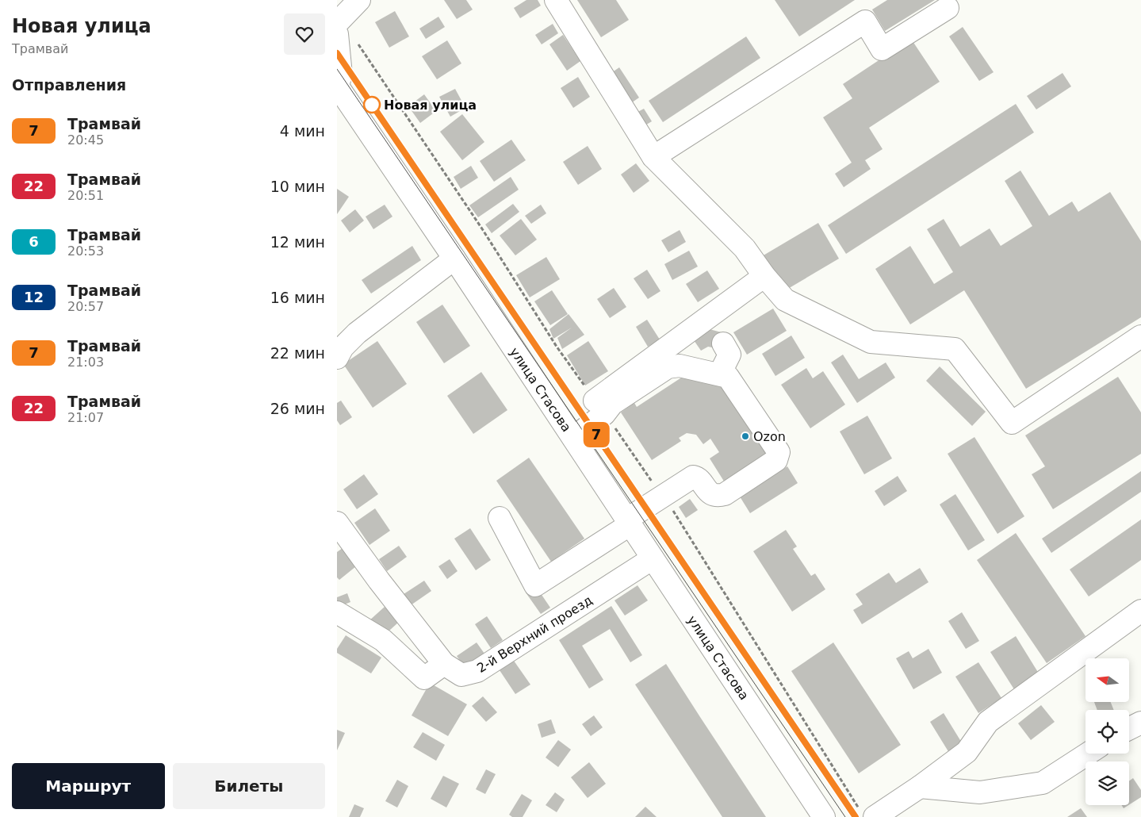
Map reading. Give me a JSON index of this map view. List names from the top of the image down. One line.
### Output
{"streets":{"street":["улица Стасова","2-й Верхний проезд"]},"crossings":[["улица Стасова","2-й Верхний проезд"]],"places":["Новая улица","Ozon"],"lines":["tram line 7"],"north":"left","page":{"heading":[["Новая улица","Трамвай"],"Отправления"],"on_map":"7","list":[{"mark":"7","name":"Трамвай","note":"20:45","value":"4 мин"},{"mark":"22","name":"Трамвай","note":"20:51","value":"10 мин"},{"mark":"6","name":"Трамвай","note":"20:53","value":"12 мин"},{"mark":"12","name":"Трамвай","note":"20:57","value":"16 мин"},{"mark":"7","name":"Трамвай","note":"21:03","value":"22 мин"},{"mark":"22","name":"Трамвай","note":"21:07","value":"26 мин"}],"buttons":["Маршрут","Билеты"]}}
